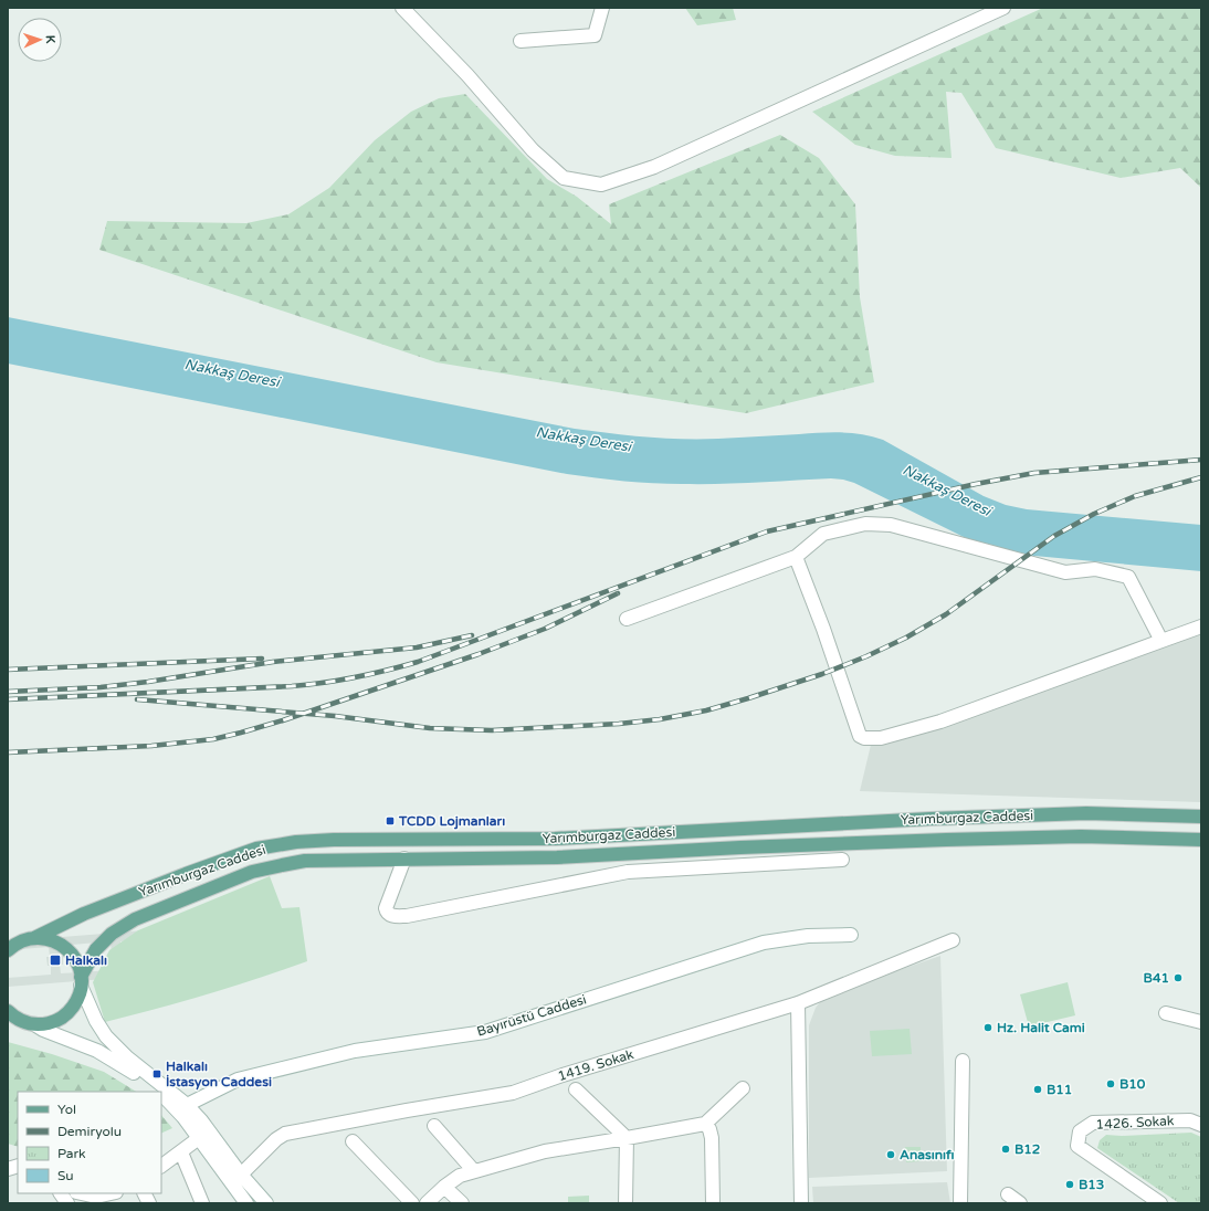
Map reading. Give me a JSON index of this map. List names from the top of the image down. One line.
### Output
{"streets":{"main road":["Yarımburgaz Caddesi"],"street":["Bayırüstü Caddesi","1419. Sokak","1426. Sokak"]},"water":["Nakkaş Deresi"],"places":{"transit":["TCDD Lojmanları","Halkalı","Halkalı İstasyon Caddesi"],"other":["B41","Hz. Halit Cami","B10","B11","B12","Anasınıfı","B13"]},"legend":["Yol","Demiryolu","Park","Su"],"north":"right"}
